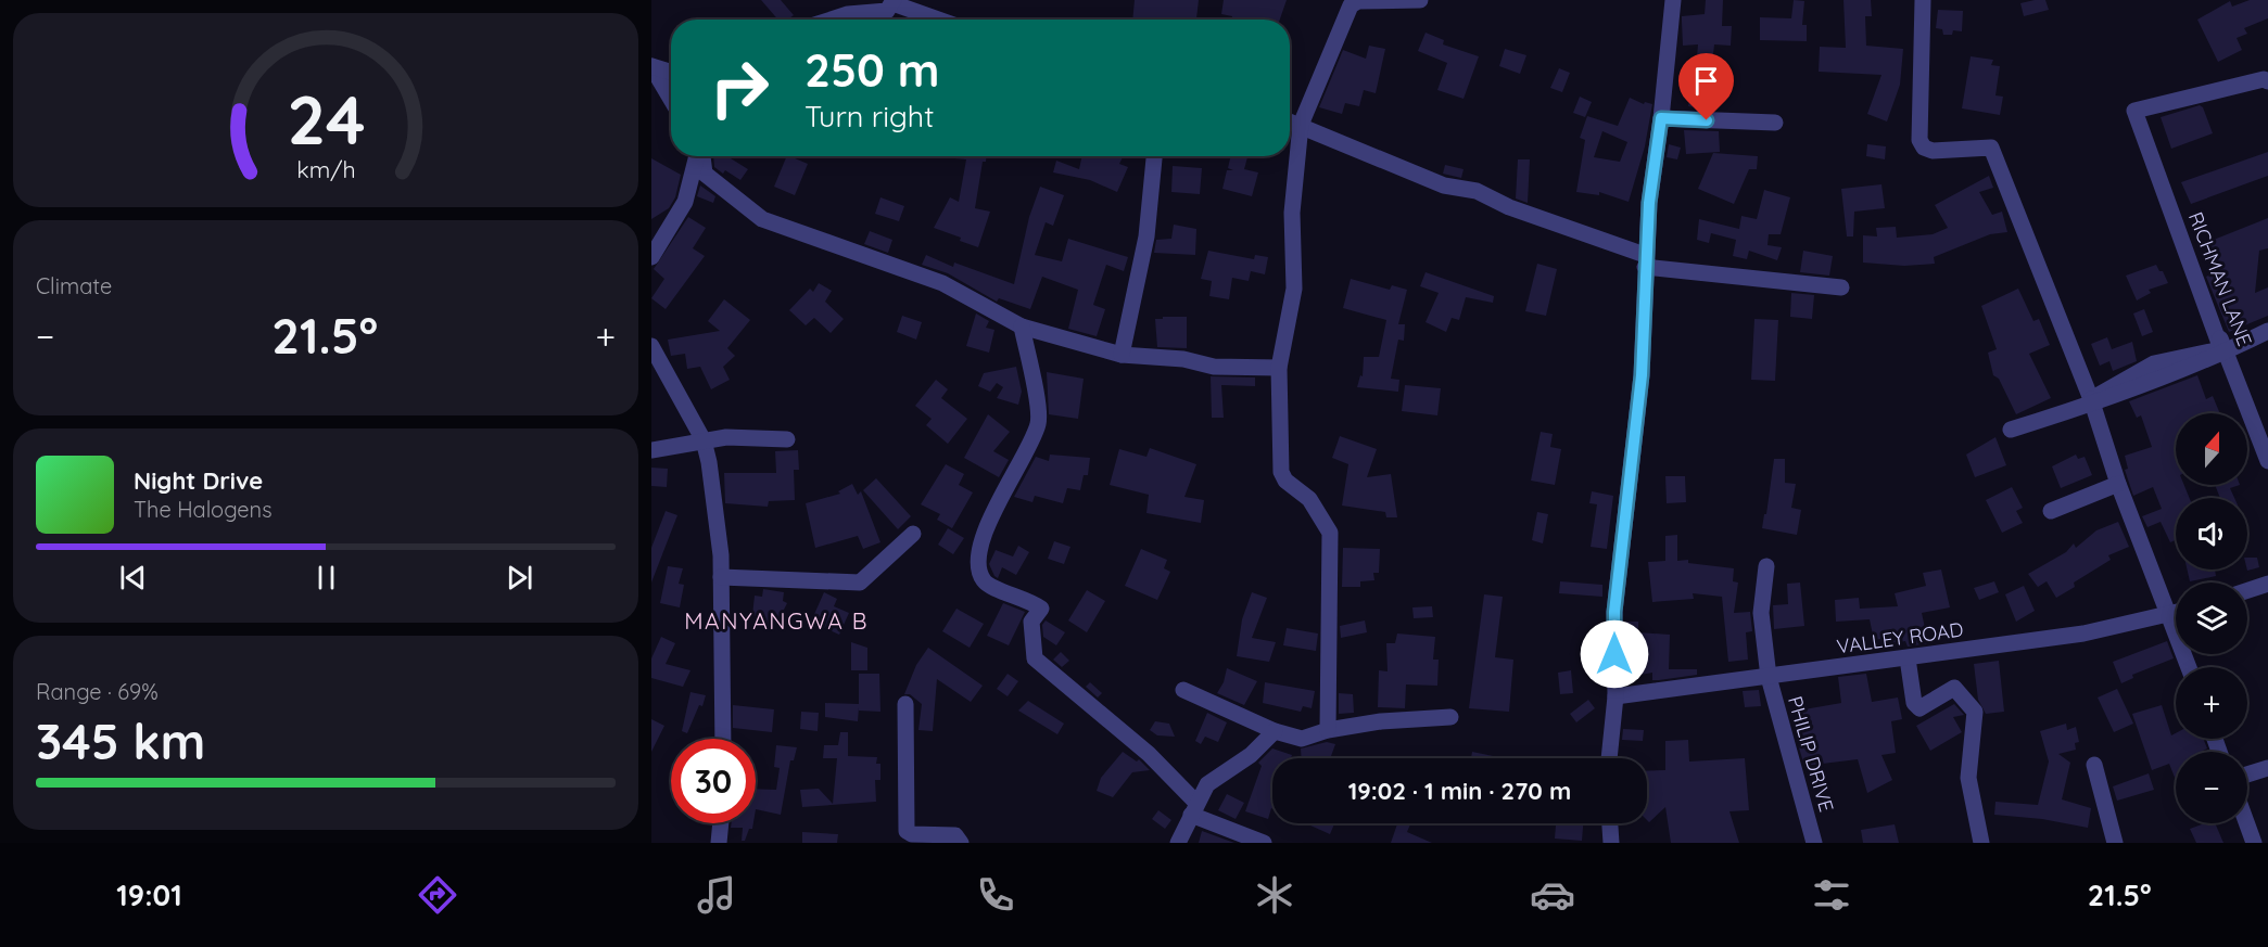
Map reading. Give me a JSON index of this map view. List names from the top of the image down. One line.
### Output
{"streets":{"street":["RICHMAN LANE","VALLEY ROAD","PHILIP DRIVE"]},"crossings":[["VALLEY ROAD","PHILIP DRIVE"]],"districts":["MANYANGWA B"],"north":"top","page":{"turn":["250 m","Turn right"],"tile":["Climate",["Range · 69%","345 km"]],"heat":["−","21.5°","+"],"map_buttons":["+","−"],"song":["Night Drive","The Halogens"],"limit":"30","trip":"19:02 · 1 min · 270 m","tabs":["19:01","21.5°"],"gauge":["24","km/h"]}}
